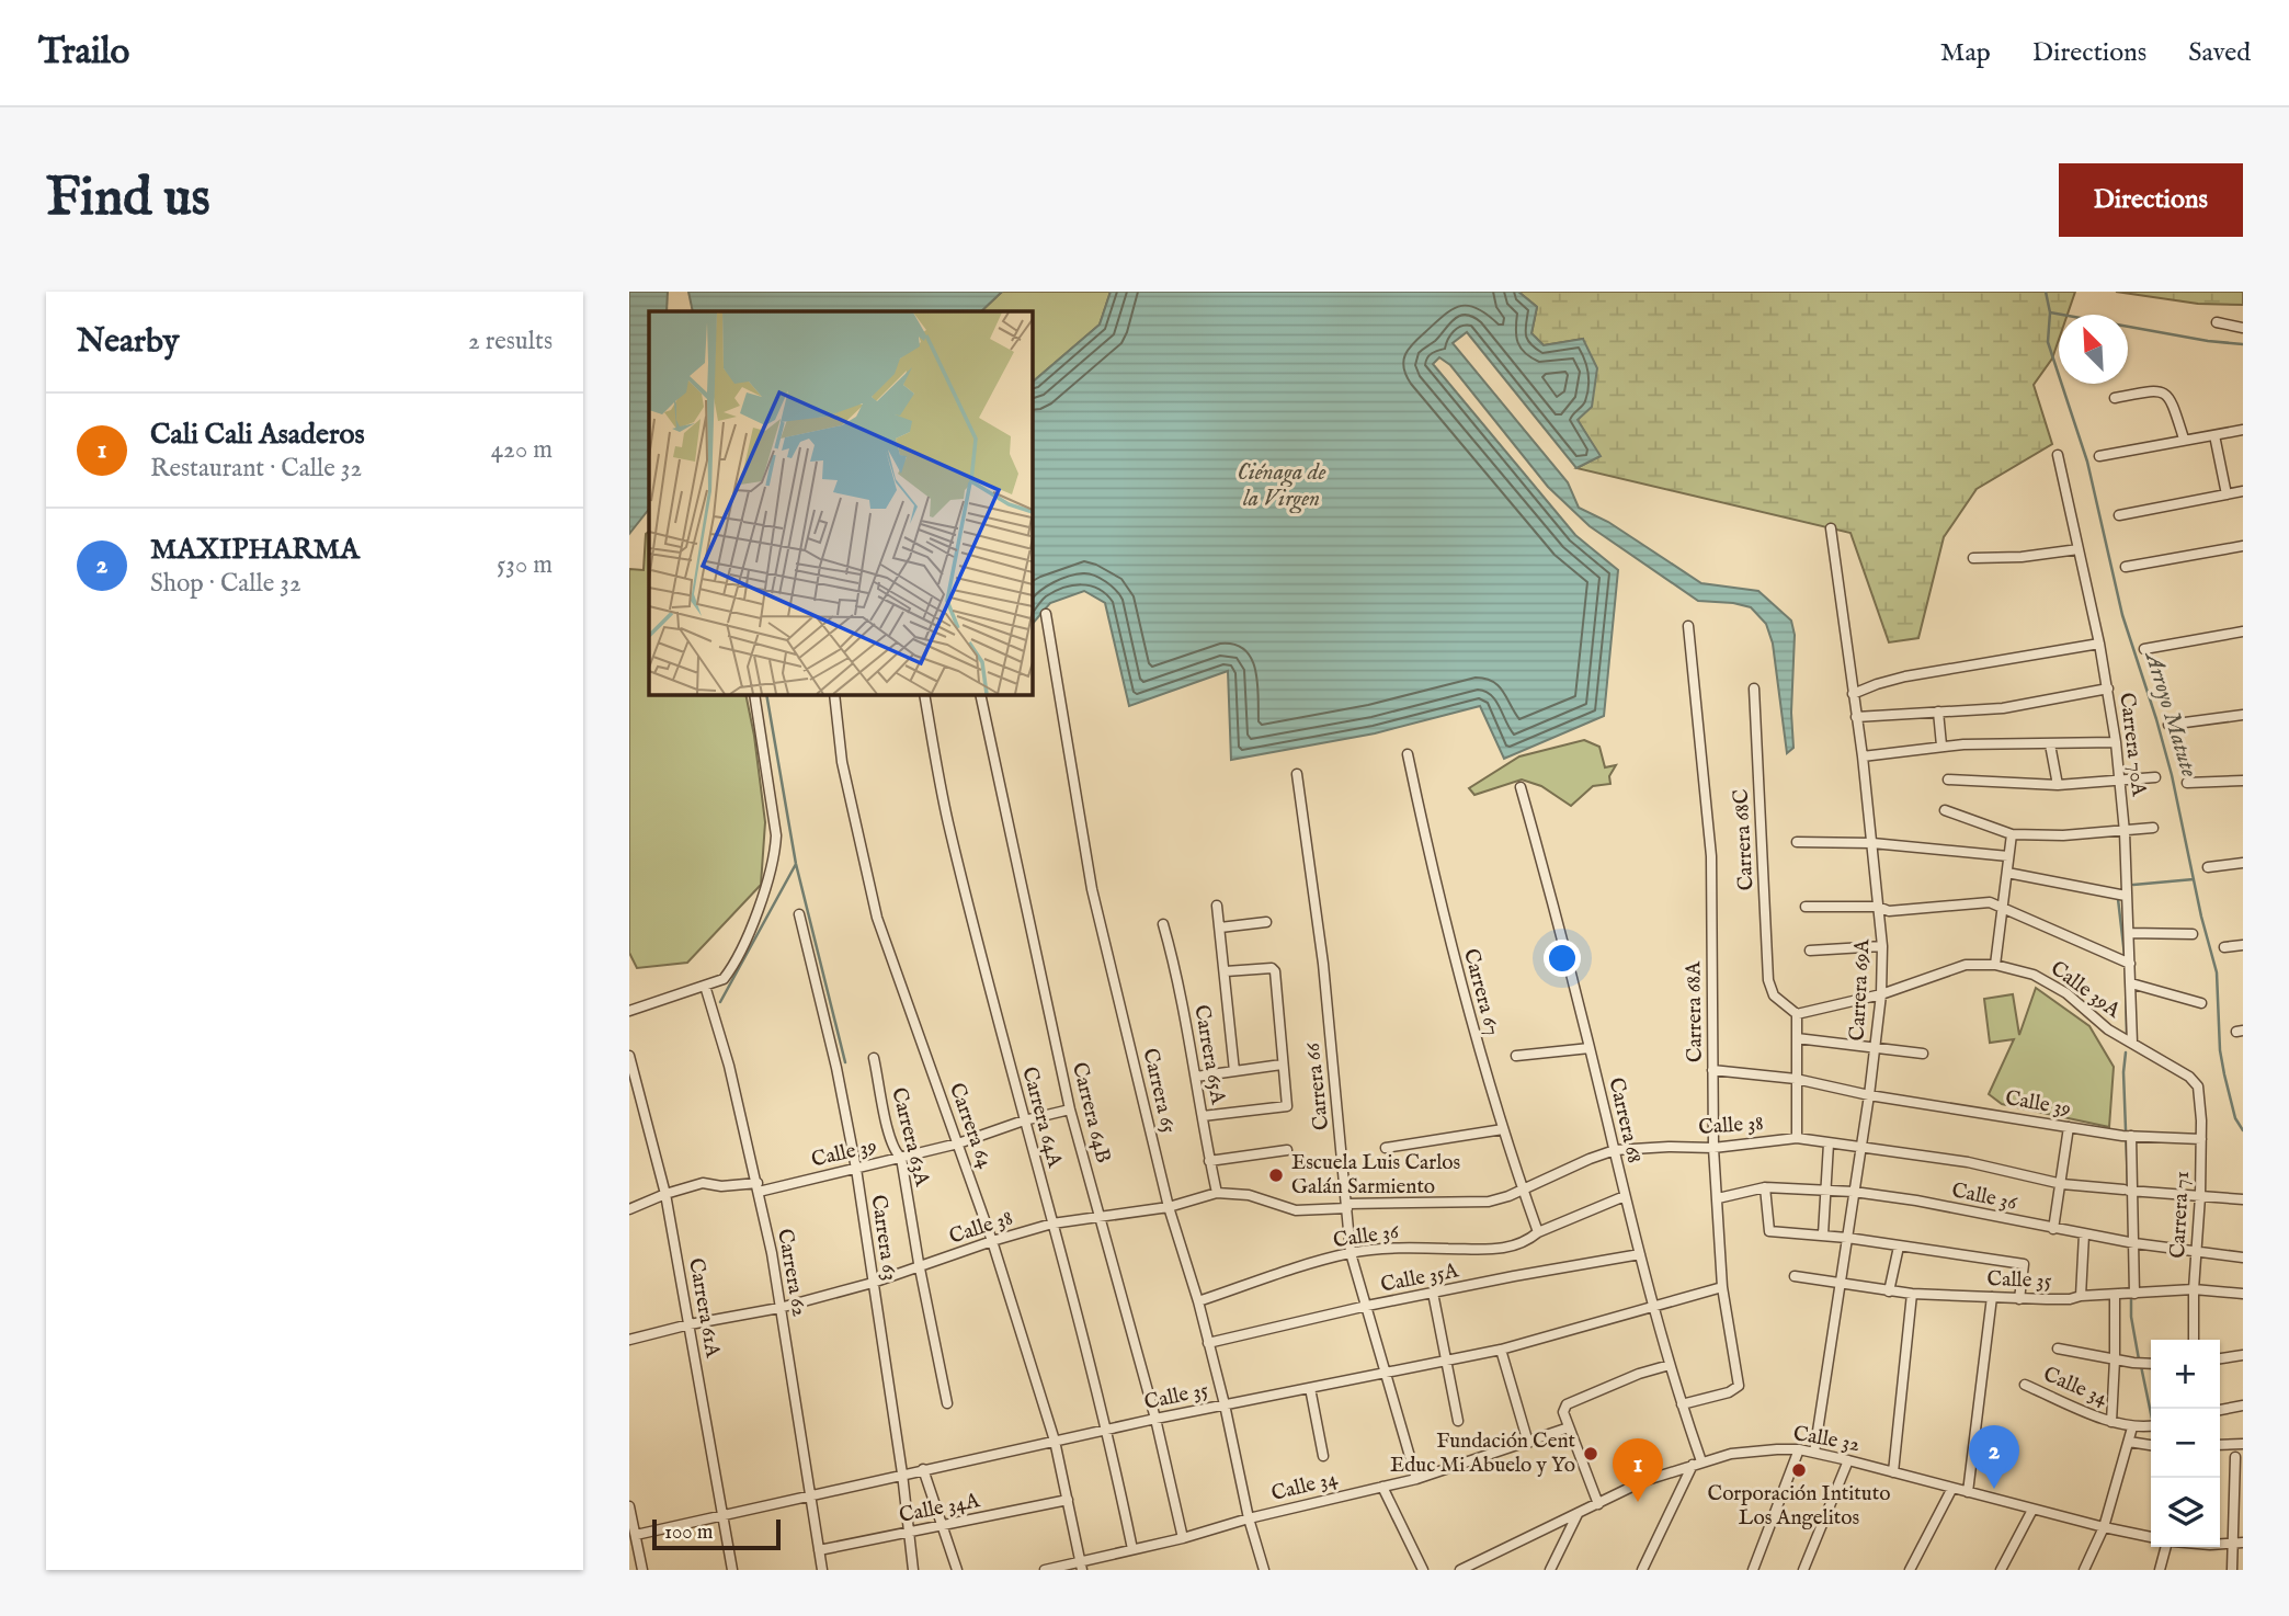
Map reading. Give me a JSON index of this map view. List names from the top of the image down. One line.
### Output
{"streets":{"street":["Carrera 70A","Carrera 68C","Carrera 69A","Calle 39A","Carrera 67","Carrera 68A","Carrera 65A","Carrera 66","Carrera 65","Calle 39","Carrera 64B","Carrera 64A","Carrera 68","Carrera 64","Calle 38","Carrera 63A","Calle 36","Carrera 71","Carrera 63","Carrera 62","Calle 35A","Calle 35","Carrera 61A","Calle 34","Calle 32","Calle 34A"]},"crossings":[["Carrera 70A","Calle 39A"],["Carrera 68C","Calle 39A"],["Carrera 69A","Calle 39A"],["Carrera 69A","Calle 39"],["Carrera 69A","Calle 38"],["Carrera 69A","Calle 36"],["Carrera 69A","Calle 35"],["Carrera 69A","Calle 32"],["Calle 39A","Carrera 71"],["Carrera 67","Calle 38"],["Carrera 67","Calle 36"],["Carrera 68A","Calle 39"],["Carrera 68A","Carrera 68"],["Carrera 68A","Calle 38"],["Carrera 68A","Calle 36"],["Carrera 68A","Calle 35"],["Carrera 65A","Calle 38"],["Carrera 66","Calle 38"],["Carrera 66","Calle 36"],["Carrera 66","Calle 35A"],["Carrera 66","Calle 35"],["Carrera 66","Calle 34"],["Carrera 65","Calle 38"],["Carrera 65","Calle 36"],["Carrera 65","Calle 35A"],["Carrera 65","Calle 35"],["Carrera 65","Calle 34"],["Calle 39","Carrera 64B"],["Calle 39","Carrera 64A"],["Calle 39","Carrera 64"],["Calle 39","Carrera 63A"],["Calle 39","Carrera 71"],["Calle 39","Carrera 63"],["Calle 39","Carrera 62"],["Calle 39","Carrera 61A"],["Carrera 64B","Calle 38"],["Carrera 64B","Calle 35"],["Carrera 64B","Calle 34"],["Carrera 64A","Calle 38"],["Carrera 64A","Calle 35"],["Carrera 64A","Calle 34"],["Carrera 68","Calle 38"],["Carrera 68","Calle 36"],["Carrera 68","Calle 35A"],["Carrera 68","Calle 35"],["Carrera 68","Calle 32"],["Carrera 64","Calle 38"],["Carrera 64","Calle 35"],["Carrera 64","Calle 34"],["Carrera 64","Calle 34A"],["Calle 38","Carrera 63A"],["Calle 38","Carrera 71"],["Calle 38","Carrera 63"],["Calle 38","Carrera 62"],["Calle 38","Carrera 61A"],["Calle 36","Carrera 71"],["Carrera 71","Calle 35"],["Carrera 63","Calle 35"],["Carrera 63","Calle 34A"],["Carrera 62","Calle 35"],["Carrera 62","Calle 34A"],["Calle 35","Carrera 61A"]],"water":["Ciénaga de la Virgen","Arroyo Matute"],"places":["Escuela Luis Carlos Galán Sarmiento","Fundación Cent Educ Mi Abuelo y Yo","Corporación Intituto Los Angelitos"],"scale_bar":"100 m","north":"top left","page":{"header":"Trailo","nav":["Map","Directions","Saved"],"buttons":"Directions","title":"Find us","heading":["Nearby","2 results"],"list":[{"mark":"1","name":"Cali Cali Asaderos","note":"Restaurant · Calle 32","value":"420 m"},{"mark":"2","name":"MAXIPHARMA","note":"Shop · Calle 32","value":"530 m"}],"map_buttons":["+","−"],"pins":["2","1"],"scale":"100 m"}}
